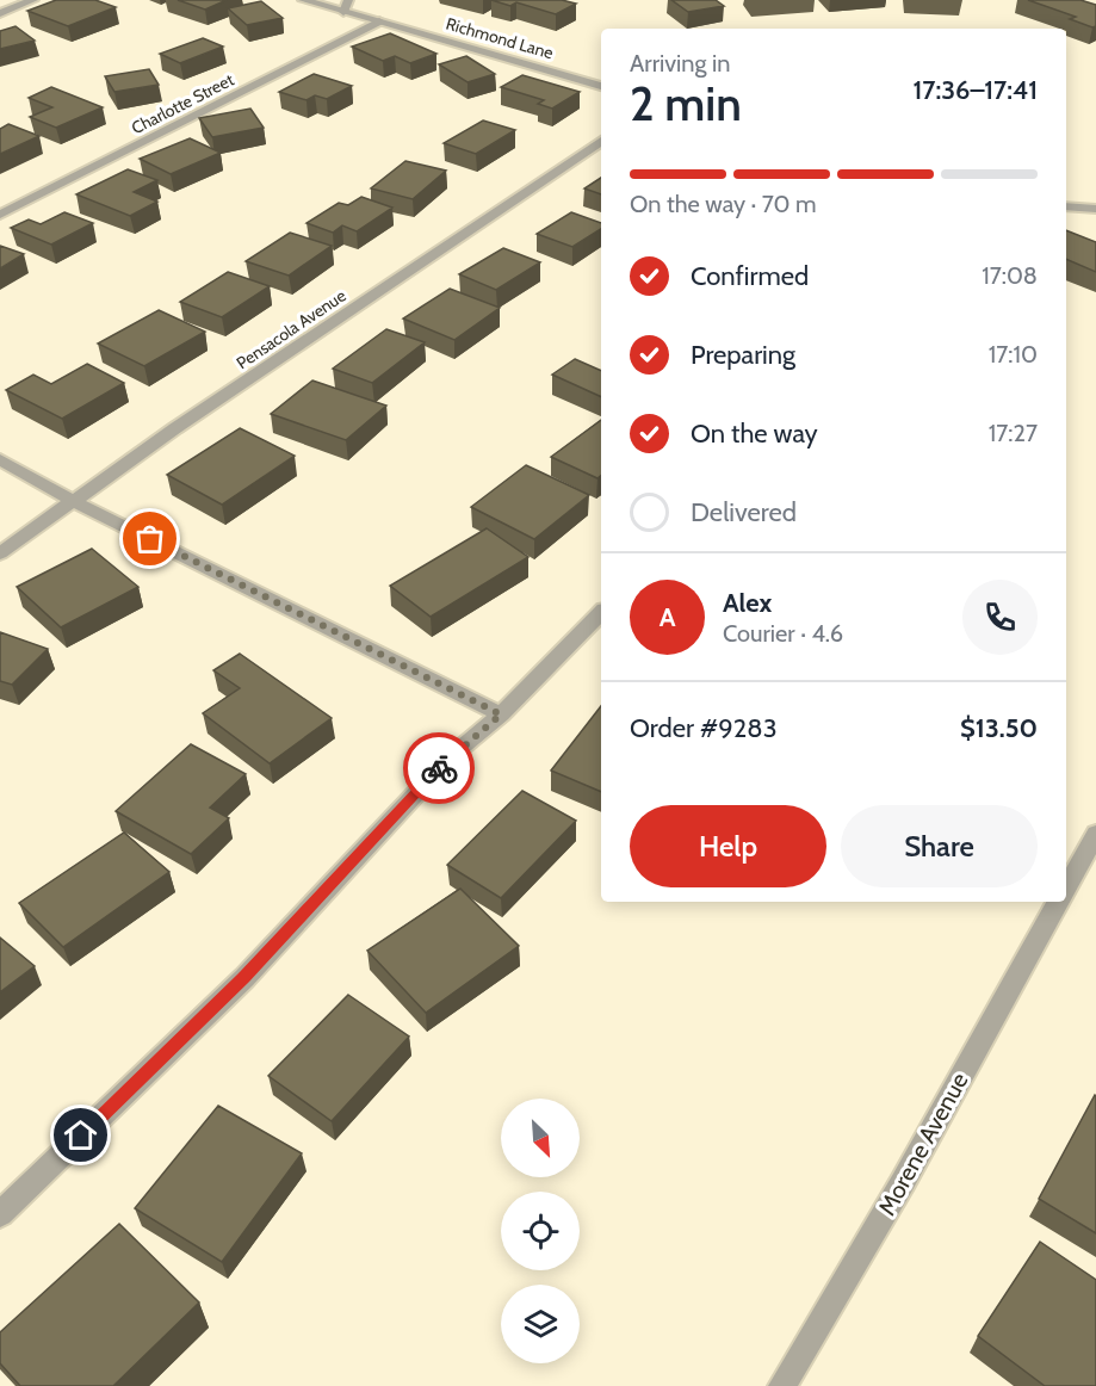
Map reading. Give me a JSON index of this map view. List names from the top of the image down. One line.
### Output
{"streets":{"street":["Richmond Lane","Charlotte Street","Pensacola Avenue","Morene Avenue"]},"crossings":[["Richmond Lane","Charlotte Street"]],"north":"bottom right","page":{"heading":["2 min","Arriving in","17:36–17:41"],"panel":["Alex","Courier · 4.6","Order #9283","$13.50"],"bar":"On the way · 70 m","list":[["Confirmed","17:08"],["Preparing","17:10"],["On the way","17:27"],"Delivered"],"round":"A","buttons":["Help","Share"]}}
